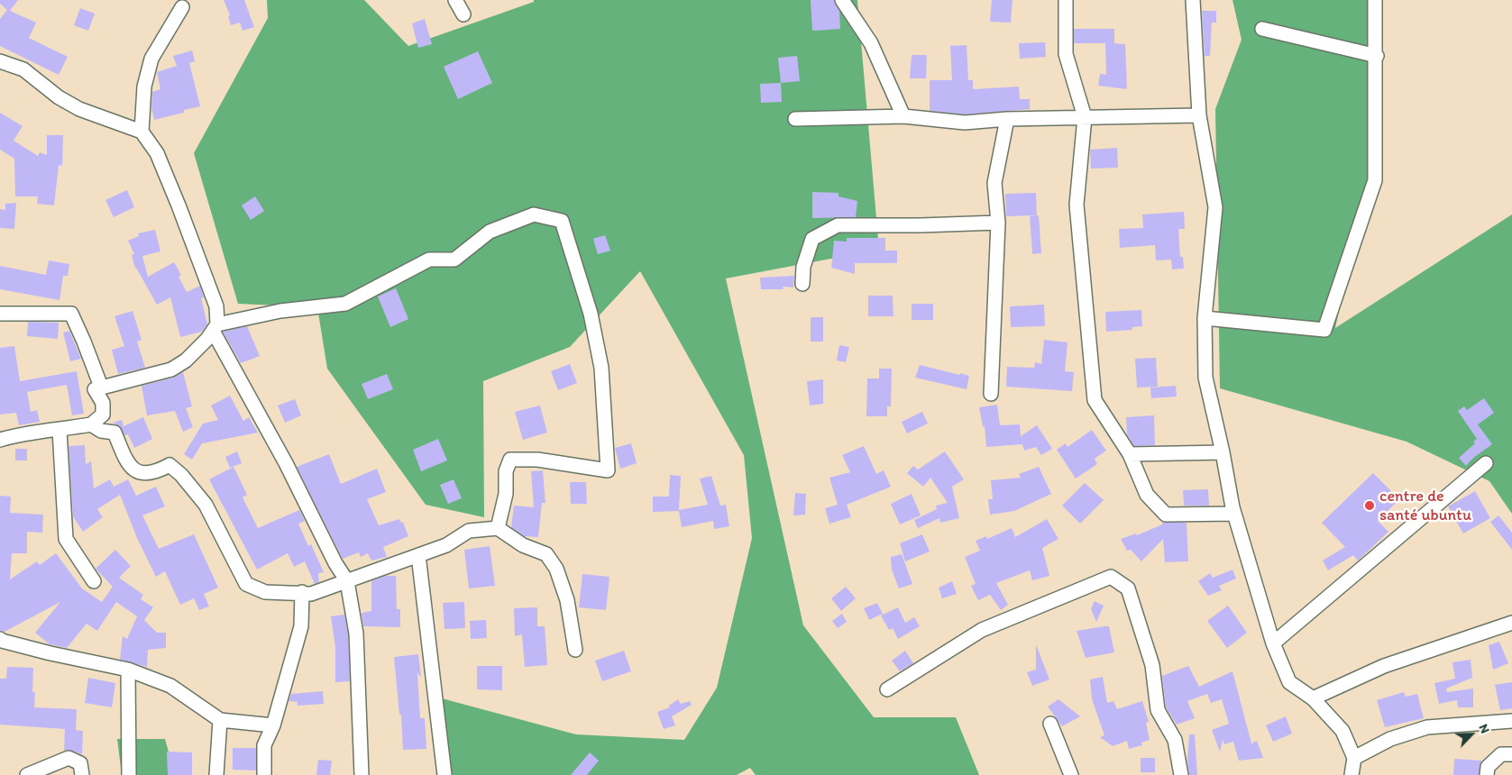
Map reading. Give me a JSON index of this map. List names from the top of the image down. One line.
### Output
{"places":["centre de santé ubuntu"],"north":"top right"}
